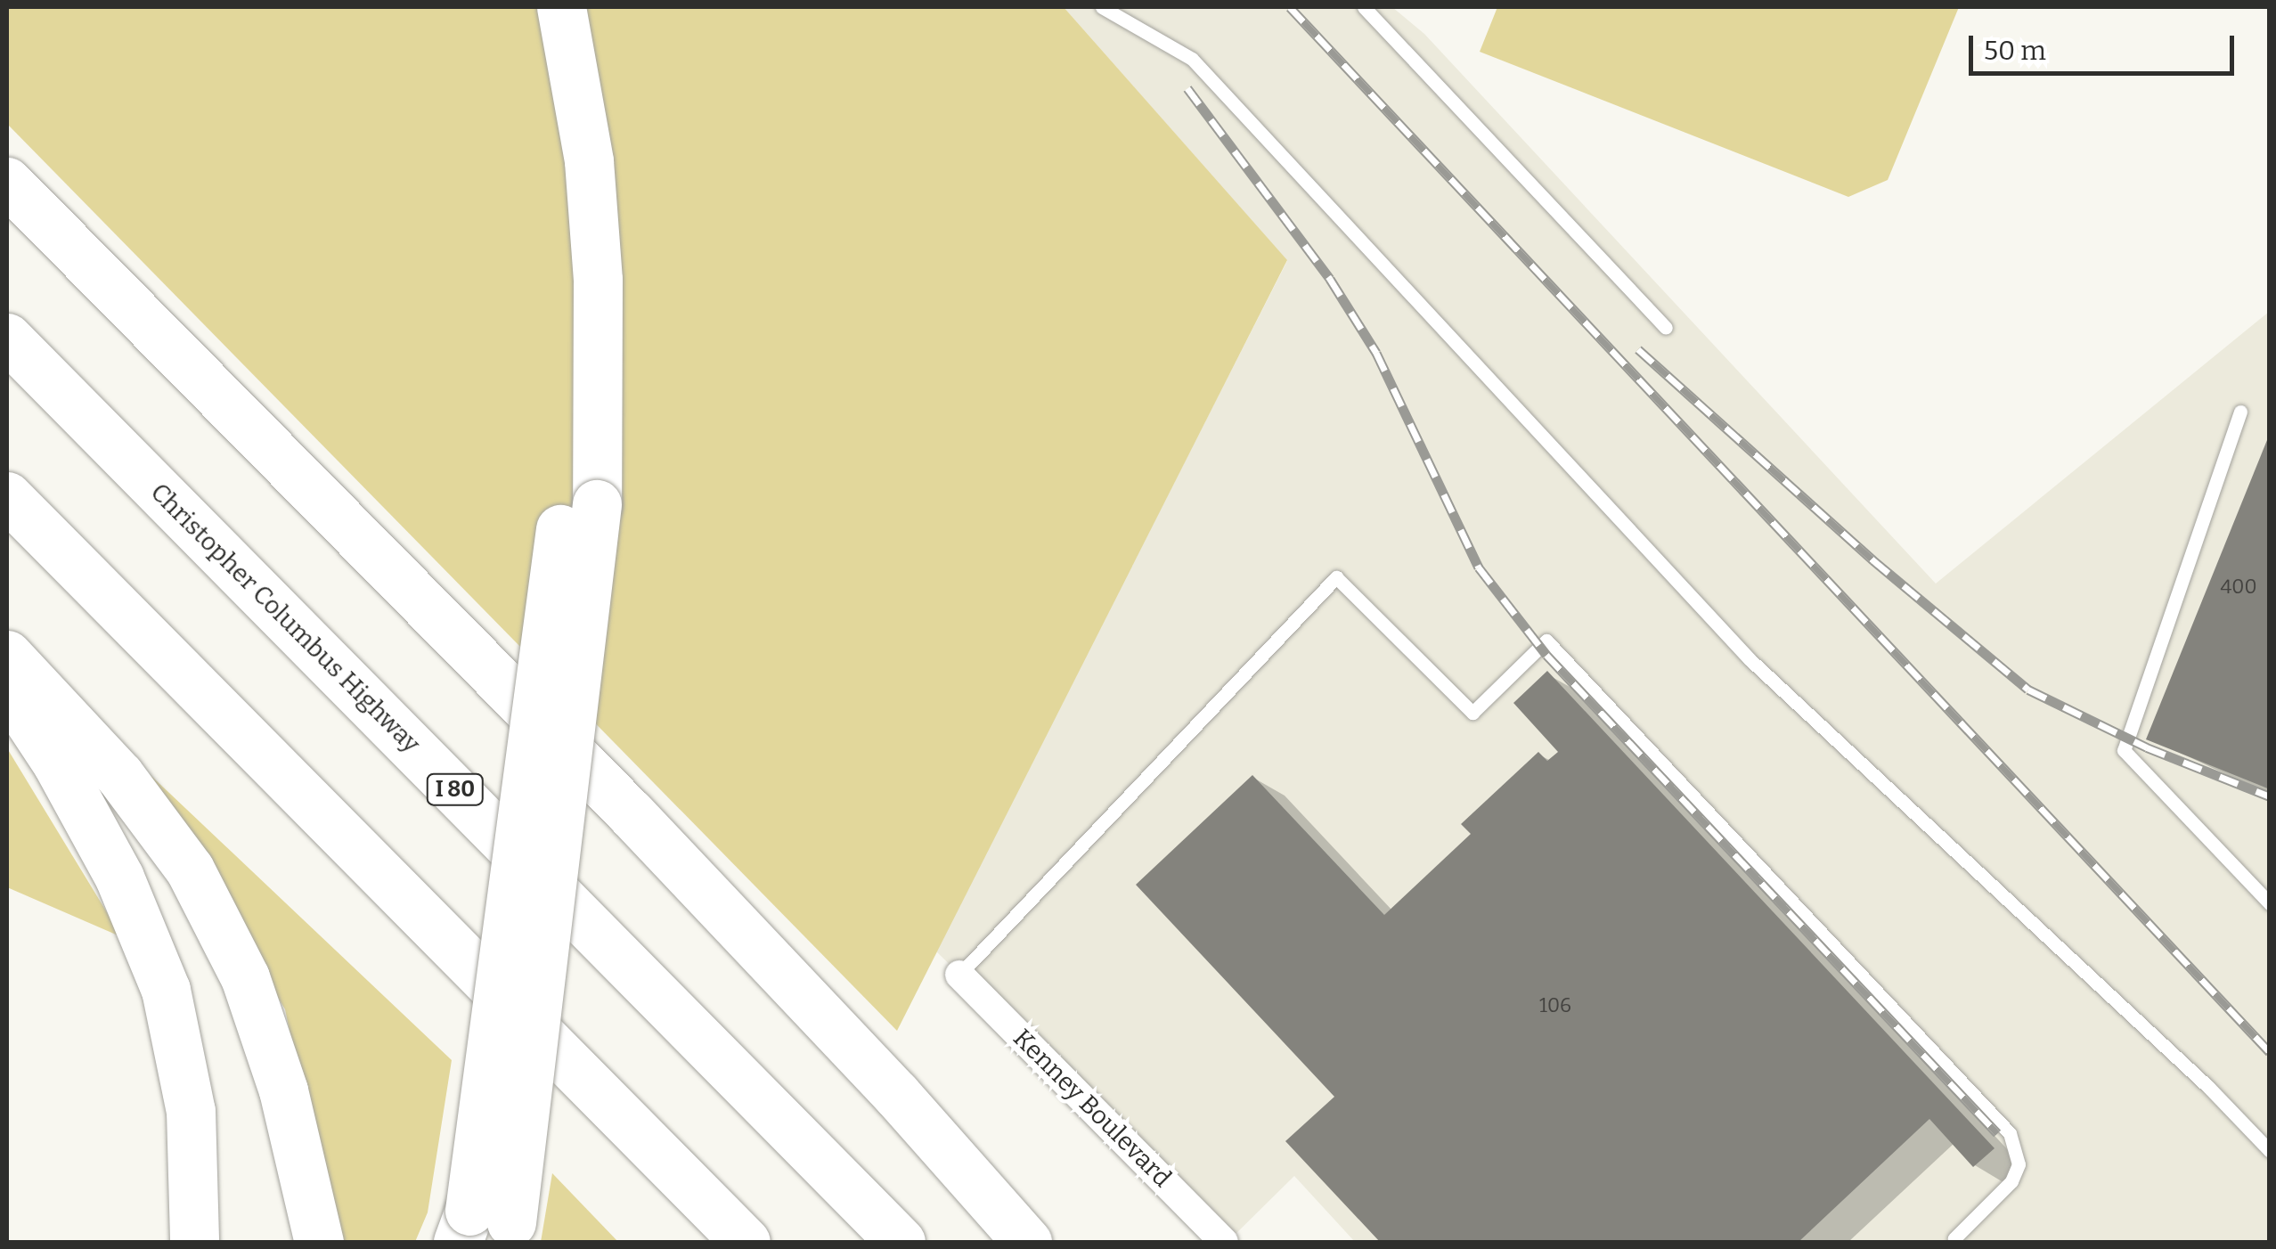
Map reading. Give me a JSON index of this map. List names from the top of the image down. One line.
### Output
{"streets":{"highway":["Christopher Columbus Highway","I 80"],"street":["Kenney Boulevard"]},"house_numbers":["400","106"],"scale_bar":"50 m"}
